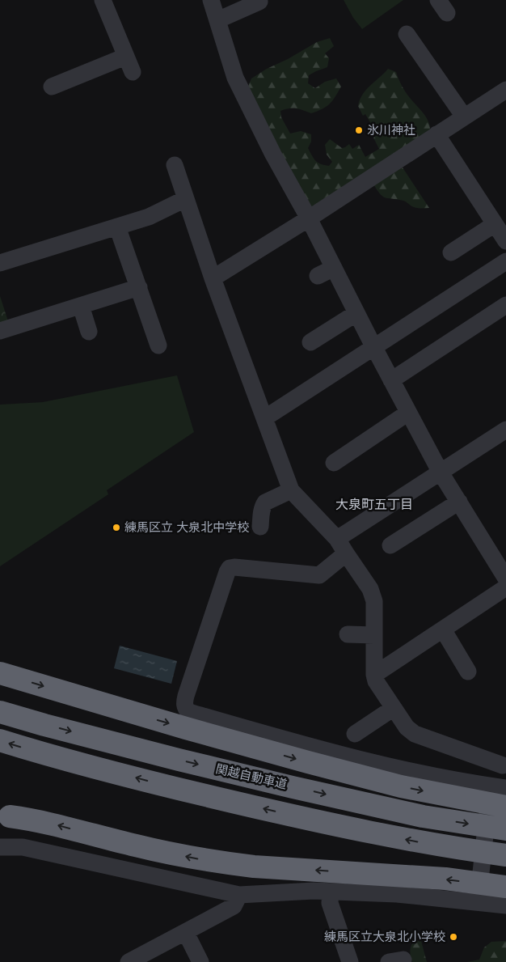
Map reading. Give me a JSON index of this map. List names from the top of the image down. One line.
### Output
{"streets":{"highway":["関越自動車道"]},"districts":["大泉町五丁目"],"places":["氷川神社","練馬区立 大泉北中学校","練馬区立大泉北小学校"]}
